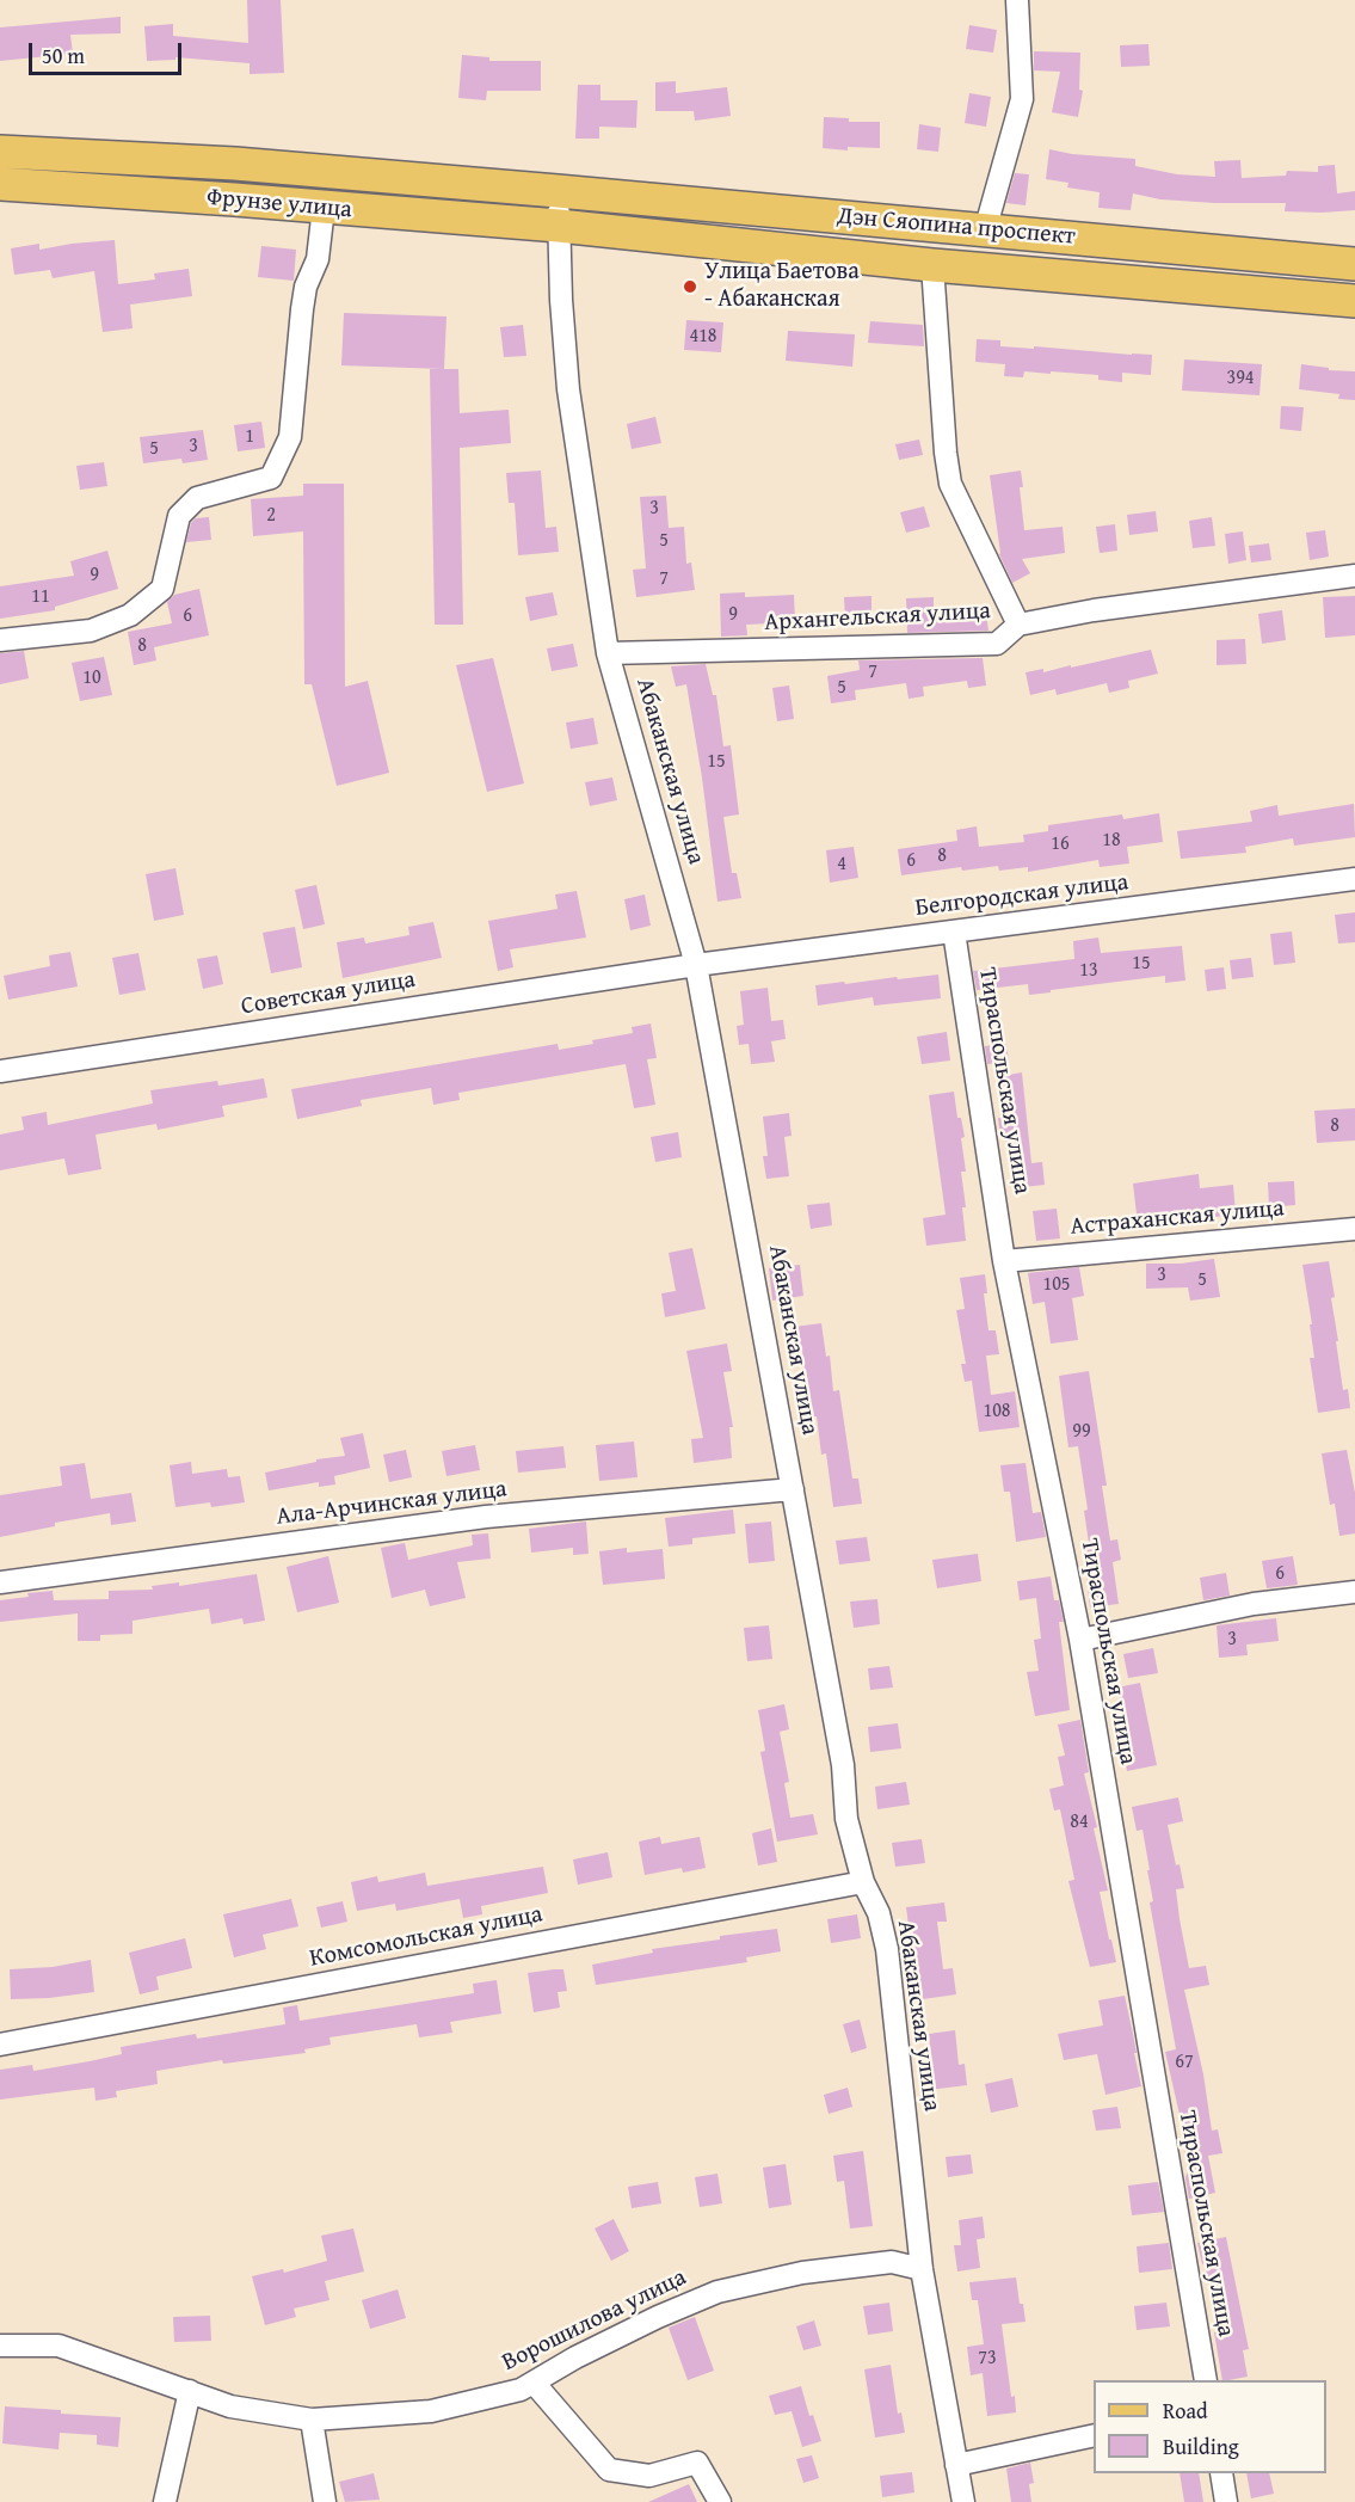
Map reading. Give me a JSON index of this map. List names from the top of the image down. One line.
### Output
{"streets":{"main road":["Фрунзе улица","Дэн Сяопина проспект"],"street":["Архангельская улица","Абаканская улица","Белгородская улица","Советская улица","Тираспольская улица","Астраханская улица","Ала-Арчинская улица","Комсомольская улица","Ворошилова улица"]},"crossings":[["Фрунзе улица","Дэн Сяопина проспект"],["Фрунзе улица","Абаканская улица"],["Дэн Сяопина проспект","Абаканская улица"],["Архангельская улица","Абаканская улица"],["Абаканская улица","Белгородская улица"],["Абаканская улица","Ала-Арчинская улица"],["Абаканская улица","Комсомольская улица"],["Абаканская улица","Ворошилова улица"],["Белгородская улица","Советская улица"],["Белгородская улица","Тираспольская улица"],["Тираспольская улица","Астраханская улица"]],"places":["Улица Баетова - Абаканская"],"house_numbers":["418","394","1","3","5","3","2","5","9","7","11","9","6","8","7","10","5","15","18","16","8","6","4","15","13","8","3","5","105","108","99","6","3","84","67","73"],"legend":["Road","Building"],"scale_bar":"50 m"}
